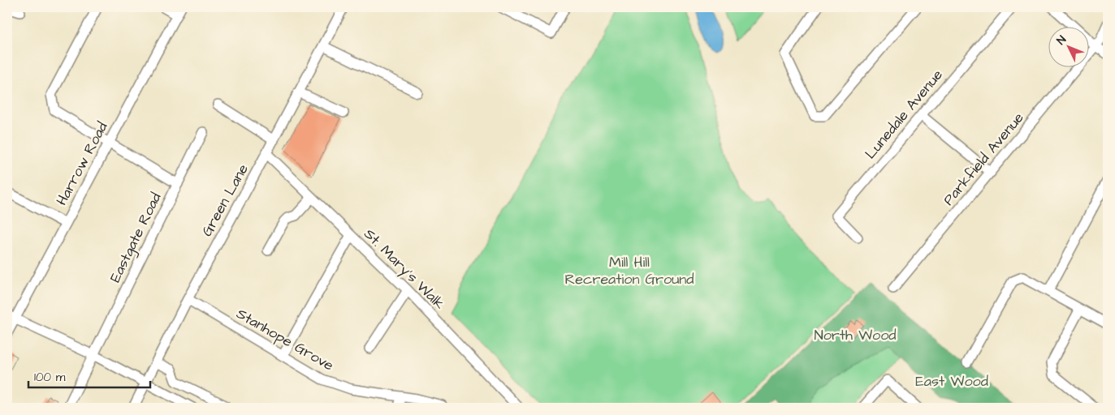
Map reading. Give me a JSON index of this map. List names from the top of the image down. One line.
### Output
{"streets":{"street":["Lunedale Avenue","Parkfield Avenue","Harrow Road","Green Lane","Eastgate Road","St. Mary's Walk","Stanhope Grove"]},"crossings":[["Green Lane","St. Mary's Walk"],["Green Lane","Stanhope Grove"]],"parks":["Mill Hill Recreation Ground","North Wood","East Wood"],"scale_bar":"100 m","north":"top left"}
